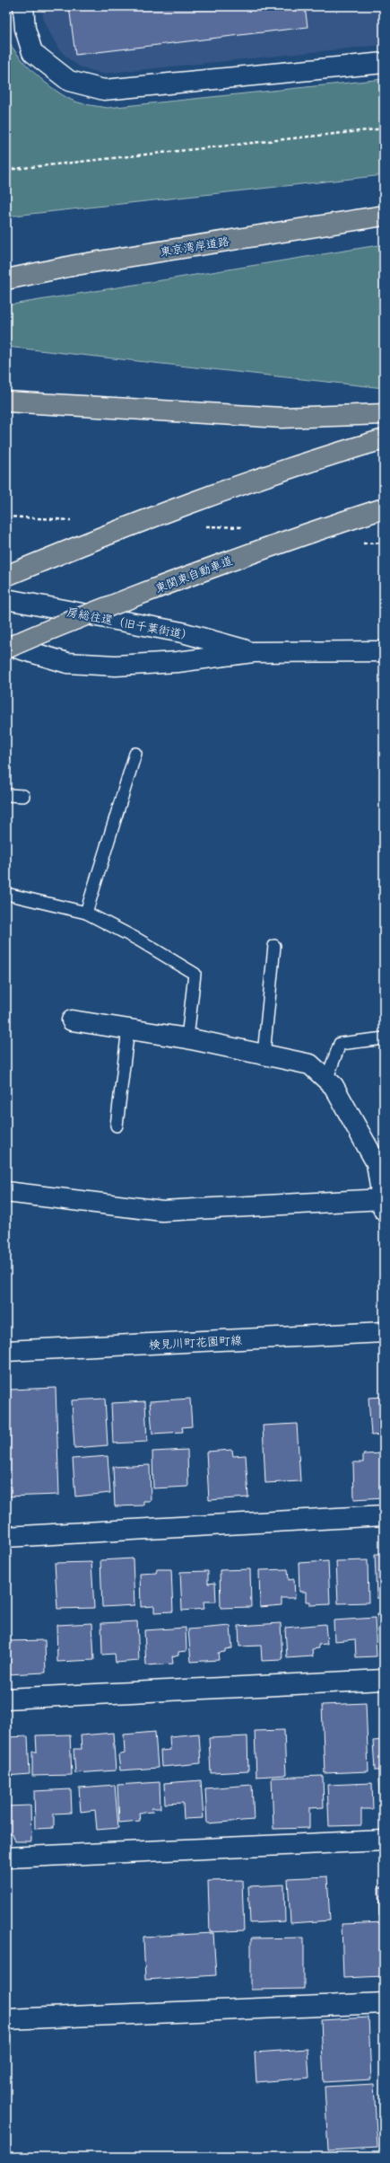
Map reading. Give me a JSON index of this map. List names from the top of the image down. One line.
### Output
{"streets":{"highway":["東京湾岸道路","東関東自動車道"],"street":["房総往還（旧千葉街道）","検見川町花園町線"]}}
